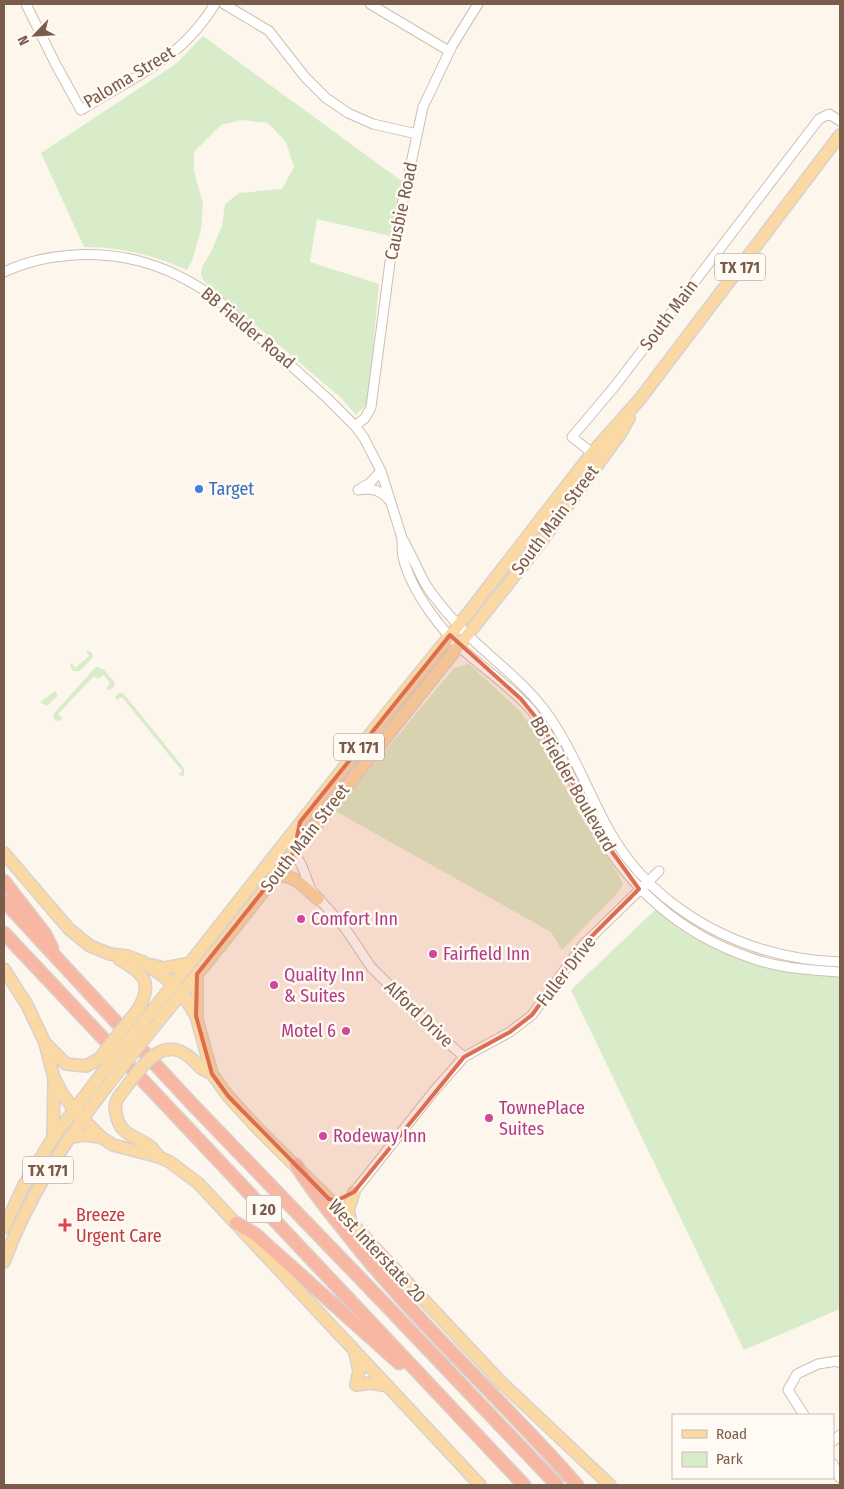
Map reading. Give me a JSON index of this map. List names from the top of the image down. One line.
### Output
{"streets":{"highway":["I 20"],"main road":["TX 171","South Main Street","West Interstate 20"],"street":["Paloma Street","Causbie Road","South Main","BB Fielder Road","BB Fielder Boulevard","Fuller Drive","Alford Drive"]},"crossings":[["Causbie Road","BB Fielder Road"],["South Main","South Main Street"],["BB Fielder Road","BB Fielder Boulevard"],["South Main Street","BB Fielder Boulevard"],["South Main Street","Alford Drive"],["South Main Street","West Interstate 20"],["BB Fielder Boulevard","Fuller Drive"],["Fuller Drive","Alford Drive"]],"places":{"other":["Target","Comfort Inn","Fairfield Inn","Quality Inn & Suites","Motel 6","TownePlace Suites","Rodeway Inn"],"health":["Breeze Urgent Care"]},"legend":["Road","Park"],"north":"bottom left"}
